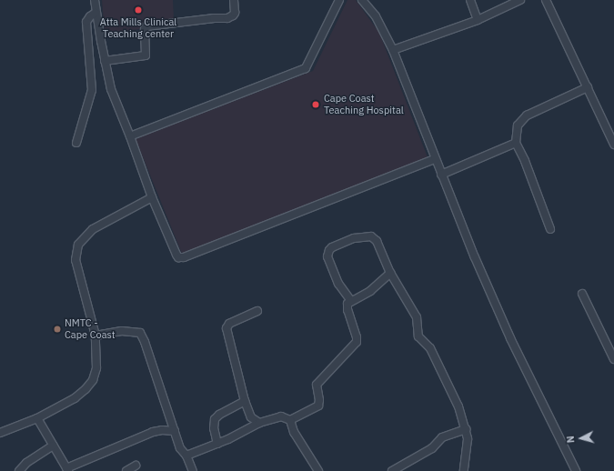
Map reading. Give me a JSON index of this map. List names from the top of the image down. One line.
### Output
{"places":["Atta Mills Clinical Teaching center","Cape Coast Teaching Hospital","NMTC - Cape Coast"],"north":"left"}
